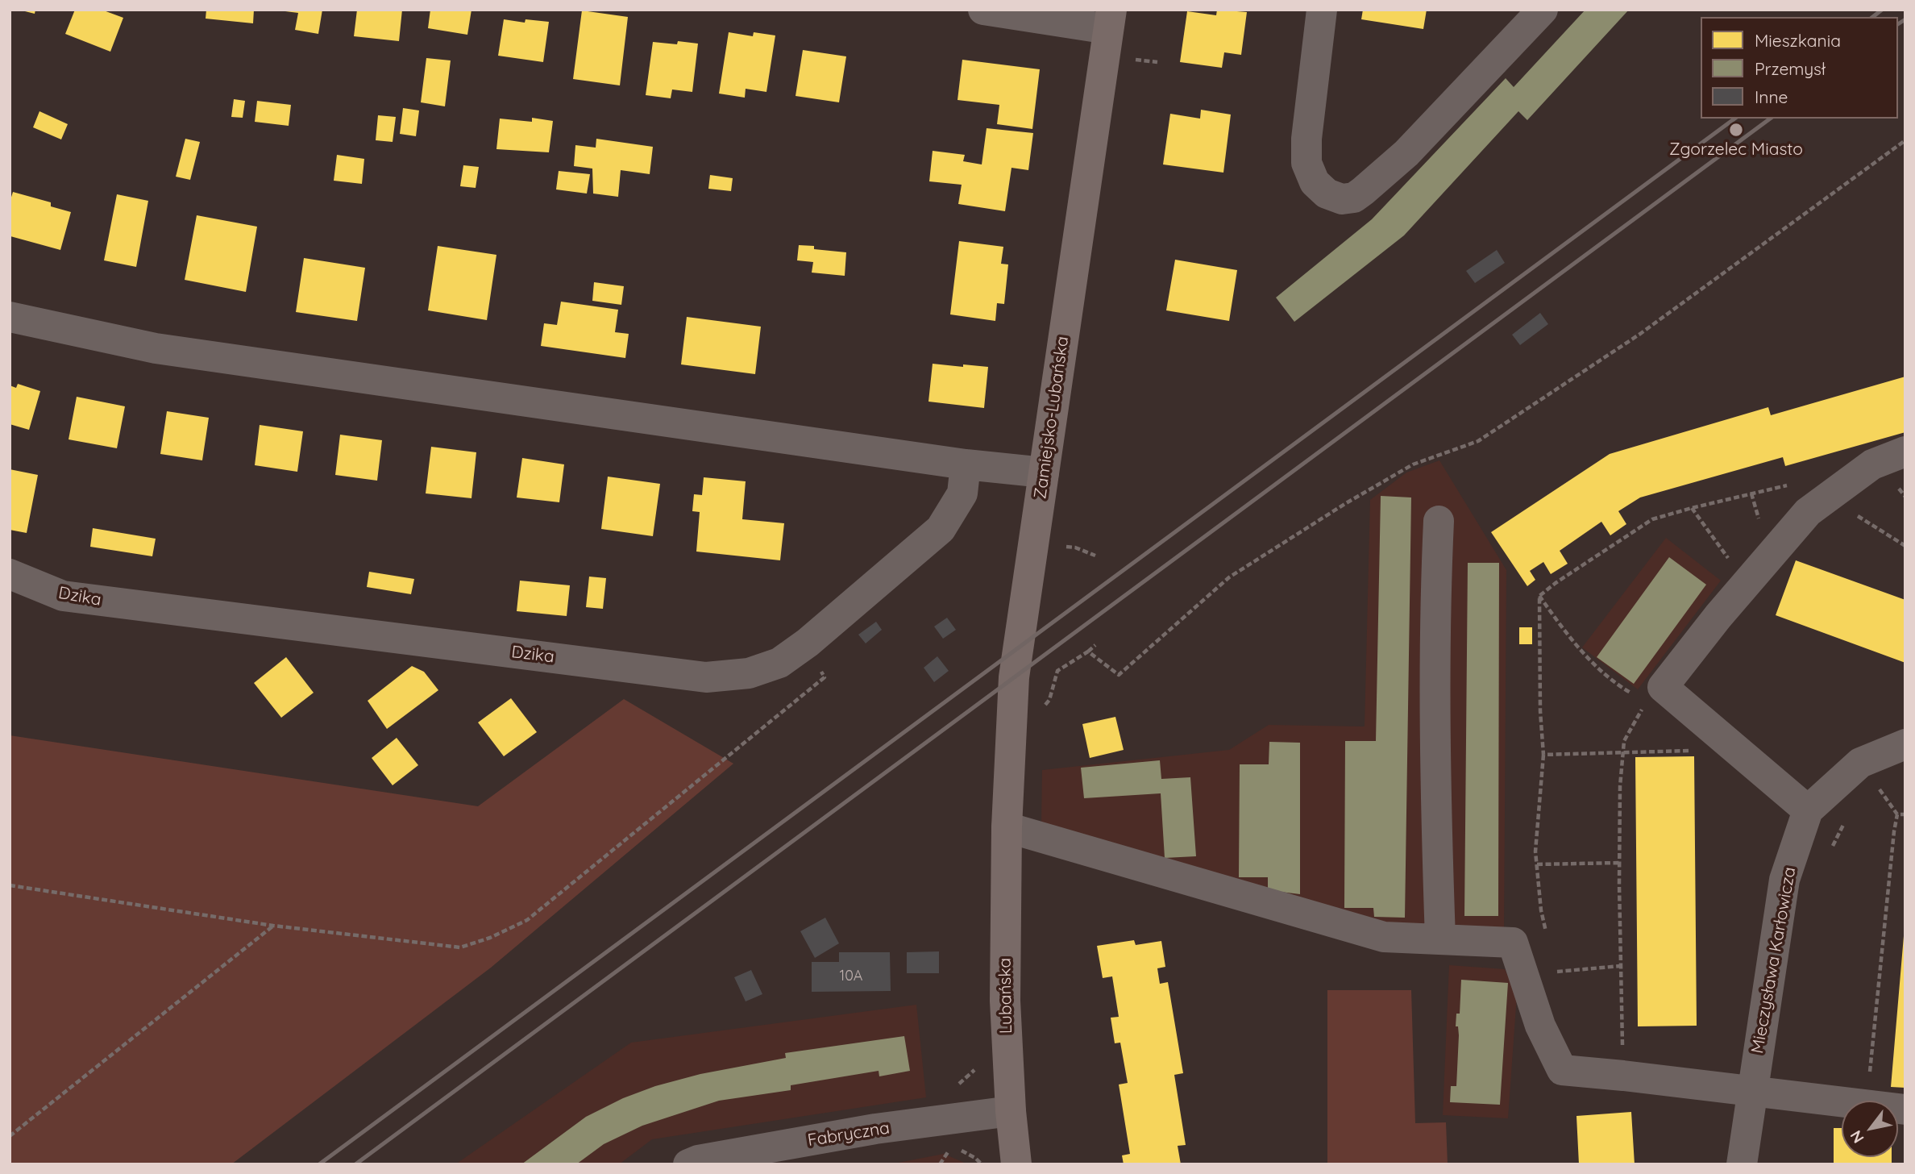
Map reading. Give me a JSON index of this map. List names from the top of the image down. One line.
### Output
{"streets":{"main road":["Zamiejsko-Lubańska","Lubańska"],"street":["Dzika","Mieczysława Karłowicza","Fabryczna"]},"crossings":[["Zamiejsko-Lubańska","Lubańska"],["Lubańska","Fabryczna"]],"places":["Zgorzelec Miasto"],"house_numbers":["10A"],"legend":["Mieszkania","Przemysł","Inne"],"north":"bottom left"}
